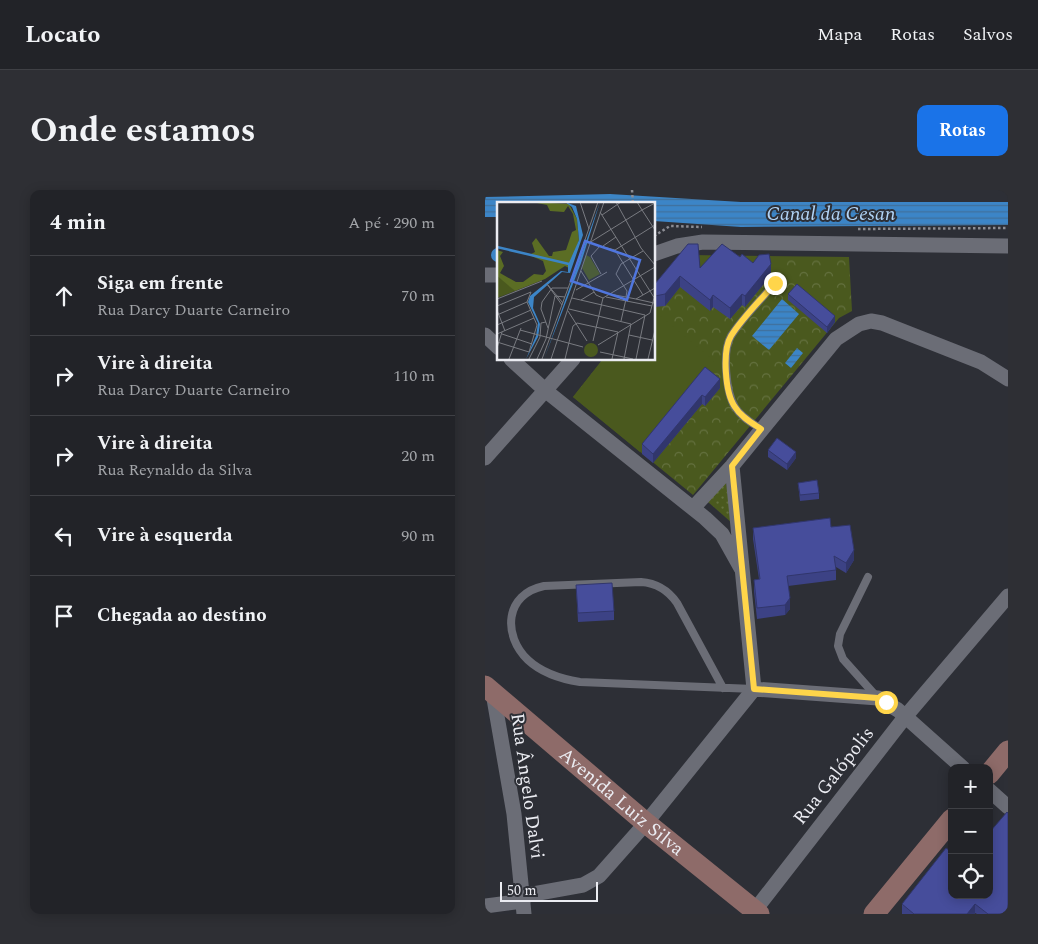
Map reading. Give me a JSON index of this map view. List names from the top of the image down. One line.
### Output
{"streets":{"street":["Rua Galópolis","Rua Ângelo Dalvi","Avenida Luiz Silva"]},"crossings":[["Rua Galópolis","Avenida Luiz Silva"],["Rua Ângelo Dalvi","Avenida Luiz Silva"]],"water":["Canal da Cesan"],"scale_bar":"50 m","page":{"header":"Locato","nav":["Mapa","Rotas","Salvos"],"title":"Onde estamos","buttons":"Rotas","heading":["4 min","A pé · 290 m"],"list":[["Siga em frente","Rua Darcy Duarte Carneiro","70 m"],["Vire à direita","Rua Darcy Duarte Carneiro","110 m"],["Vire à direita","Rua Reynaldo da Silva","20 m"],["Vire à esquerda","90 m"],"Chegada ao destino"],"map_buttons":["+","−"],"scale":"50 m"}}
